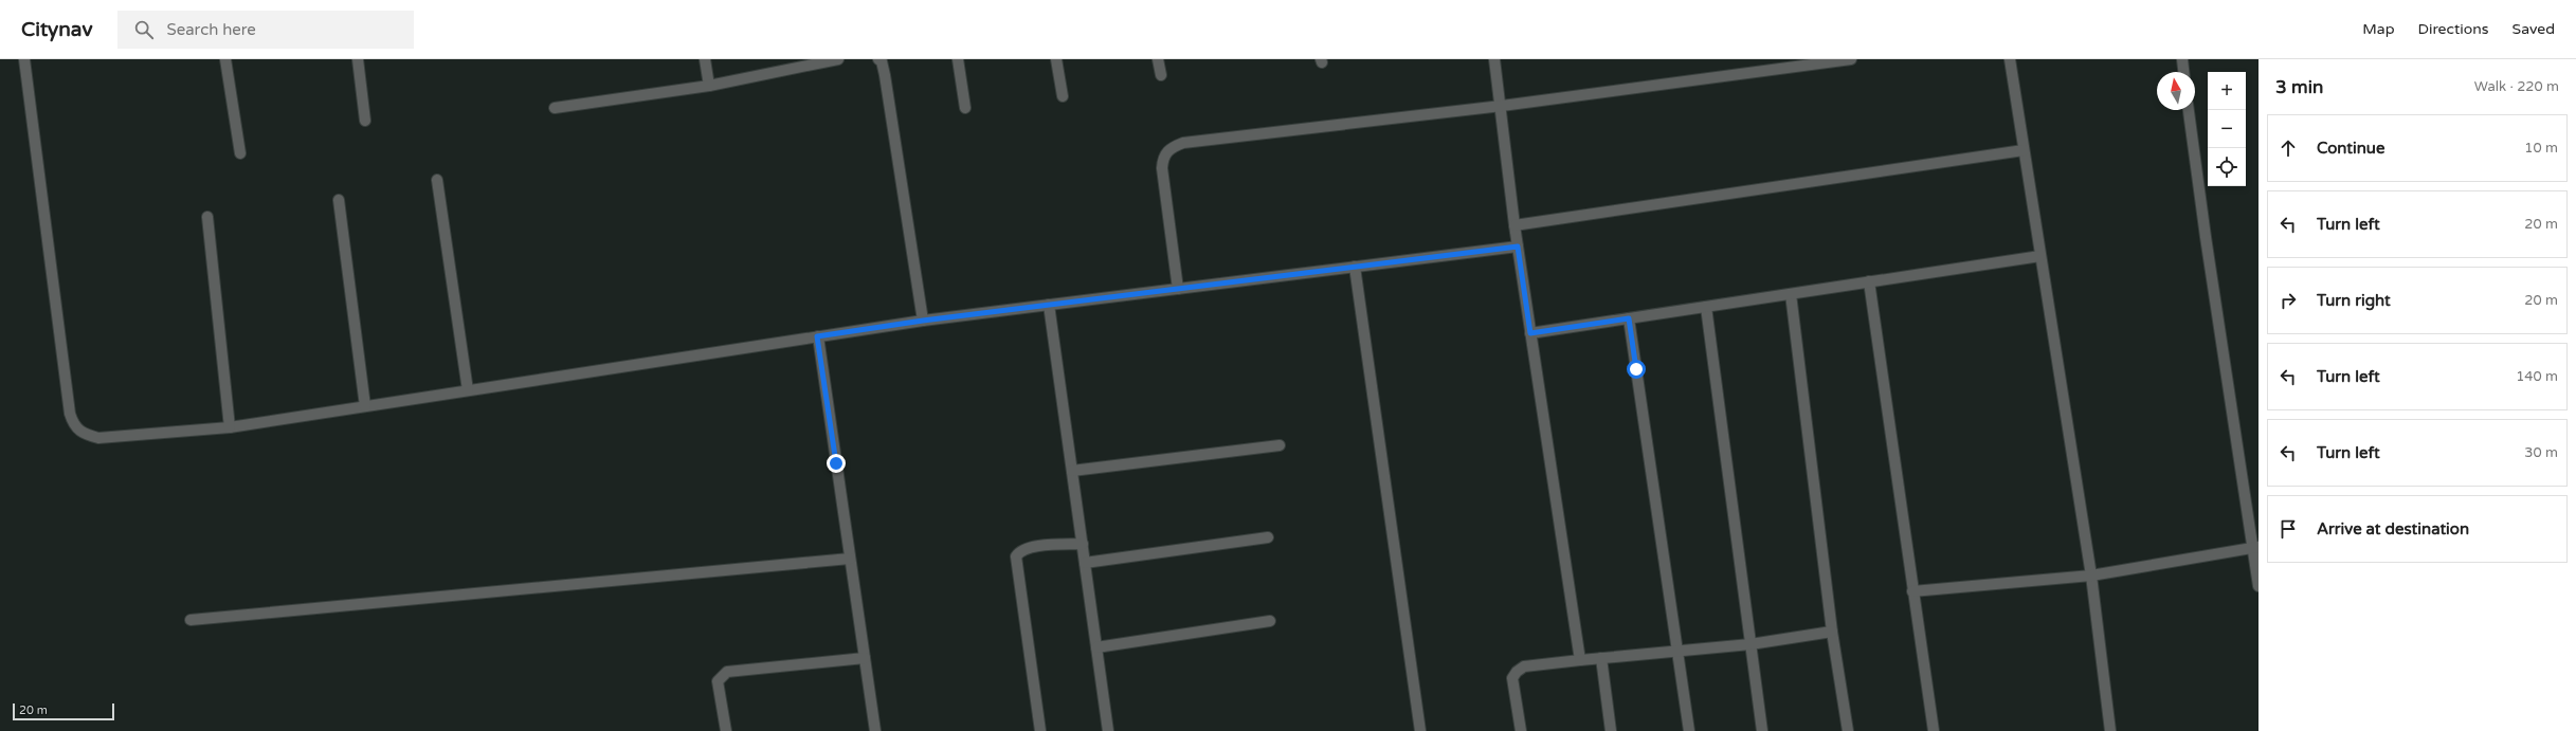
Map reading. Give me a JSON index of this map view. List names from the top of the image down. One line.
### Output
{"scale_bar":"20 m","north":"top","page":{"header":"Citynav","search":"Search here","nav":["Map","Directions","Saved"],"heading":["3 min","Walk · 220 m"],"map_buttons":["+","−"],"list":[["Continue","10 m"],["Turn left","20 m"],["Turn right","20 m"],["Turn left","140 m"],["Turn left","30 m"],"Arrive at destination"],"scale":"20 m"}}
